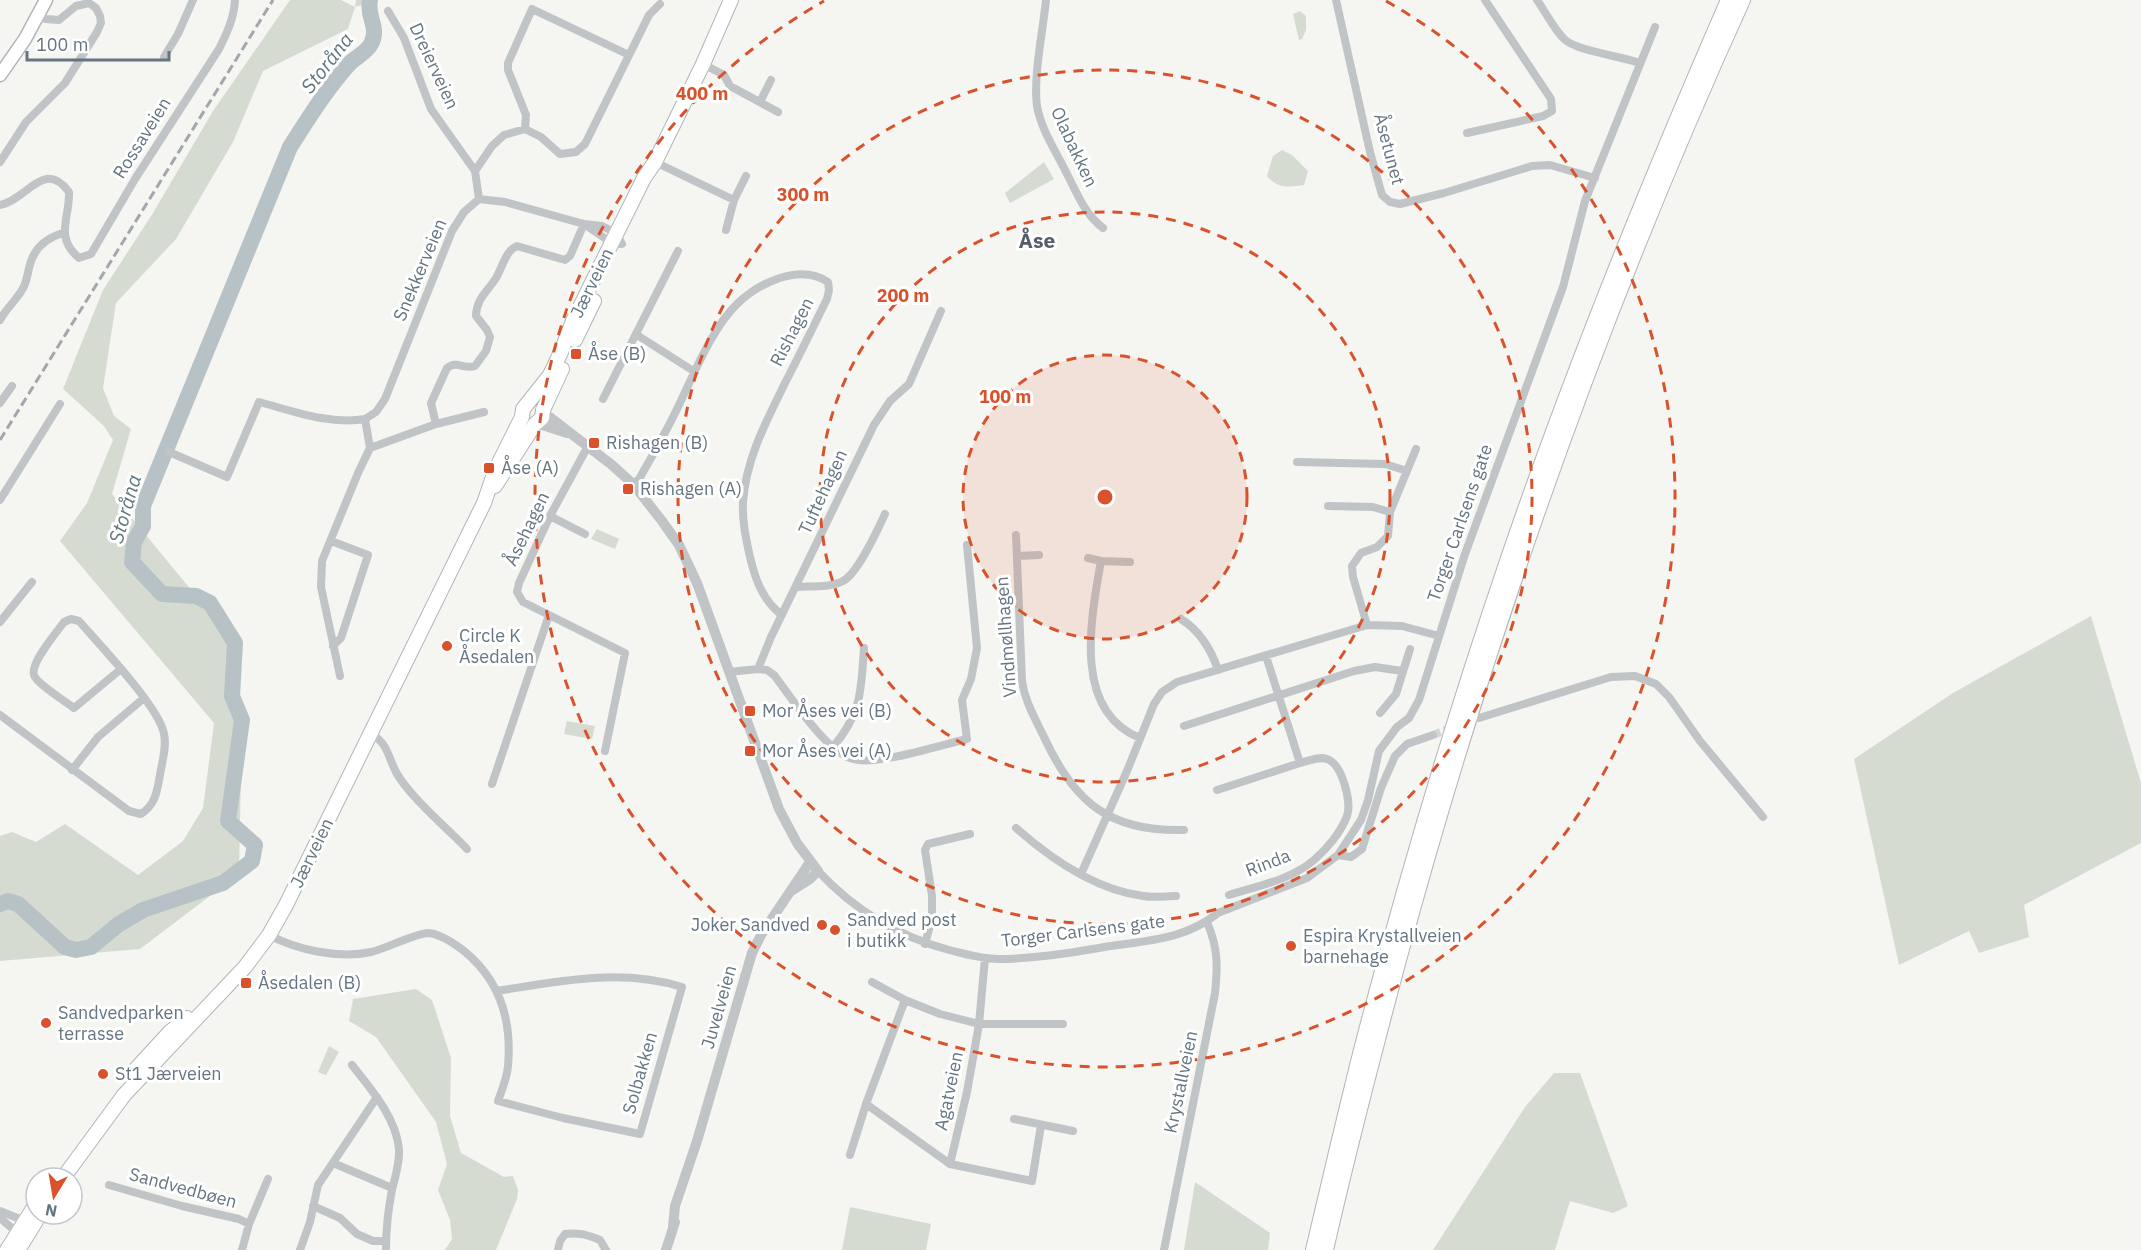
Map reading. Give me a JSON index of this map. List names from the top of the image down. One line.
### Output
{"streets":{"main road":["Jærveien"],"street":["Dreierveien","Rossaveien","Olabakken","Åsetunet","Snekkerveien","Rishagen","Tuftehagen","Torger Carlsens gate","Åsehagen","Vindmøllhagen","Rinda","Juvelveien","Solbakken","Krystallveien","Agatveien","Sandvedbøen"]},"crossings":[["Dreierveien","Snekkerveien"],["Åsetunet","Torger Carlsens gate"],["Jærveien","Torger Carlsens gate"],["Jærveien","Solbakken"],["Rishagen","Tuftehagen"],["Rishagen","Torger Carlsens gate"],["Torger Carlsens gate","Åsehagen"],["Torger Carlsens gate","Juvelveien"],["Torger Carlsens gate","Krystallveien"],["Torger Carlsens gate","Agatveien"]],"districts":["Åse"],"water":["Storåna"],"places":{"transit":["Åse (B)","Rishagen (B)","Åse (A)","Rishagen (A)","Mor Åses vei (B)","Mor Åses vei (A)","Åsedalen (B)"],"other":["Circle K Åsedalen","Joker Sandved","Sandved post i butikk","Espira Krystallveien barnehage","Sandvedparken terrasse","St1 Jærveien"]},"scale_bar":"100 m","north":"bottom","rings":["400 m","300 m","200 m","100 m"]}
